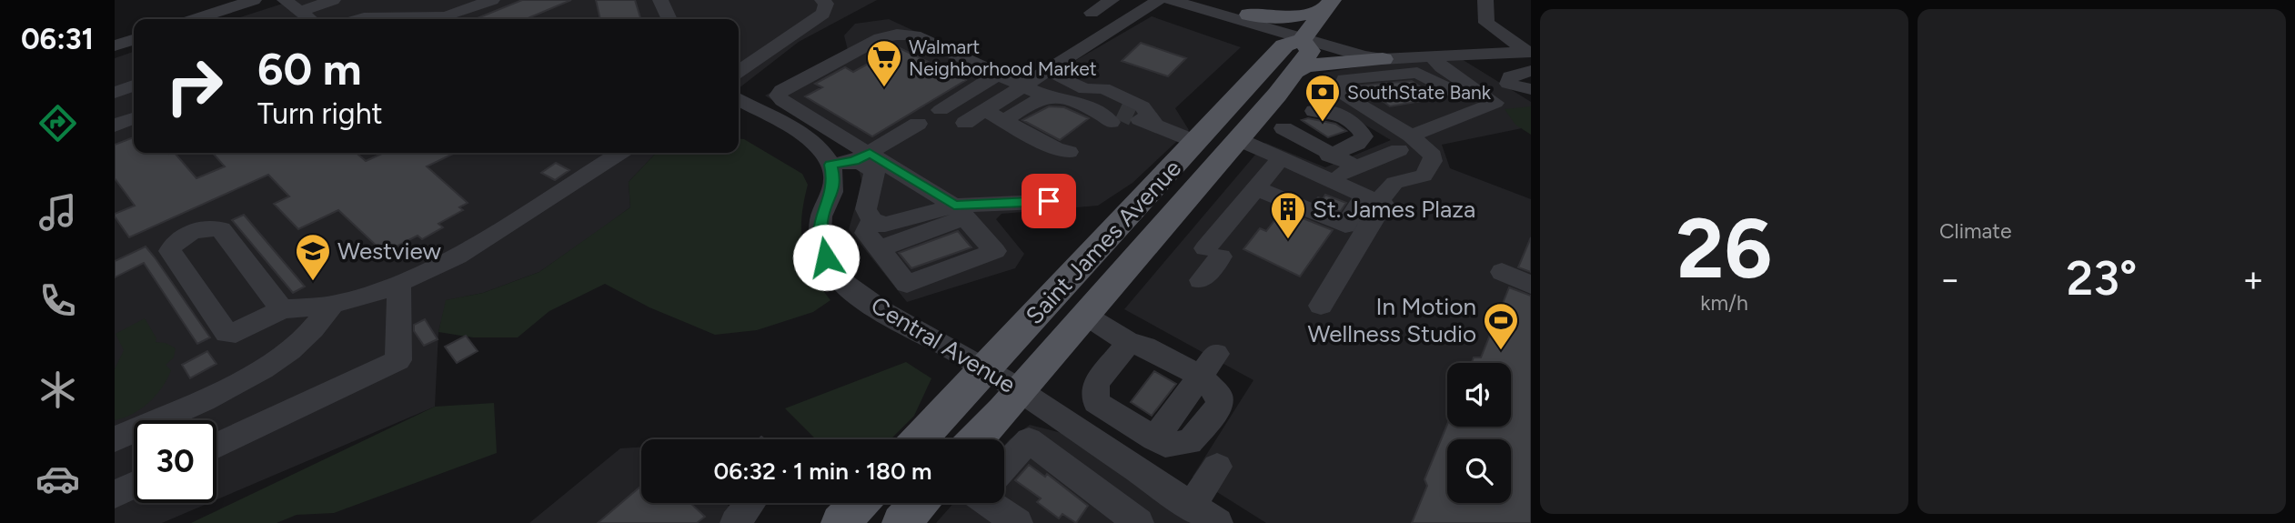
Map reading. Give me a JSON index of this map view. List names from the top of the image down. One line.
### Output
{"streets":{"main road":["Saint James Avenue"],"street":["Central Avenue"]},"crossings":[["Saint James Avenue","Central Avenue"]],"places":{"supermarket":["Walmart Neighborhood Market"],"bank":["SouthState Bank"],"building":["St. James Plaza"],"school or university":["Westview"],"sports":["In Motion Wellness Studio"]},"page":{"tabs":"06:31","tile":[["26","km/h"],"Climate"],"turn":["60 m","Turn right"],"heat":["−","23°","+"],"limit":"30","trip":"06:32 · 1 min · 180 m"}}
